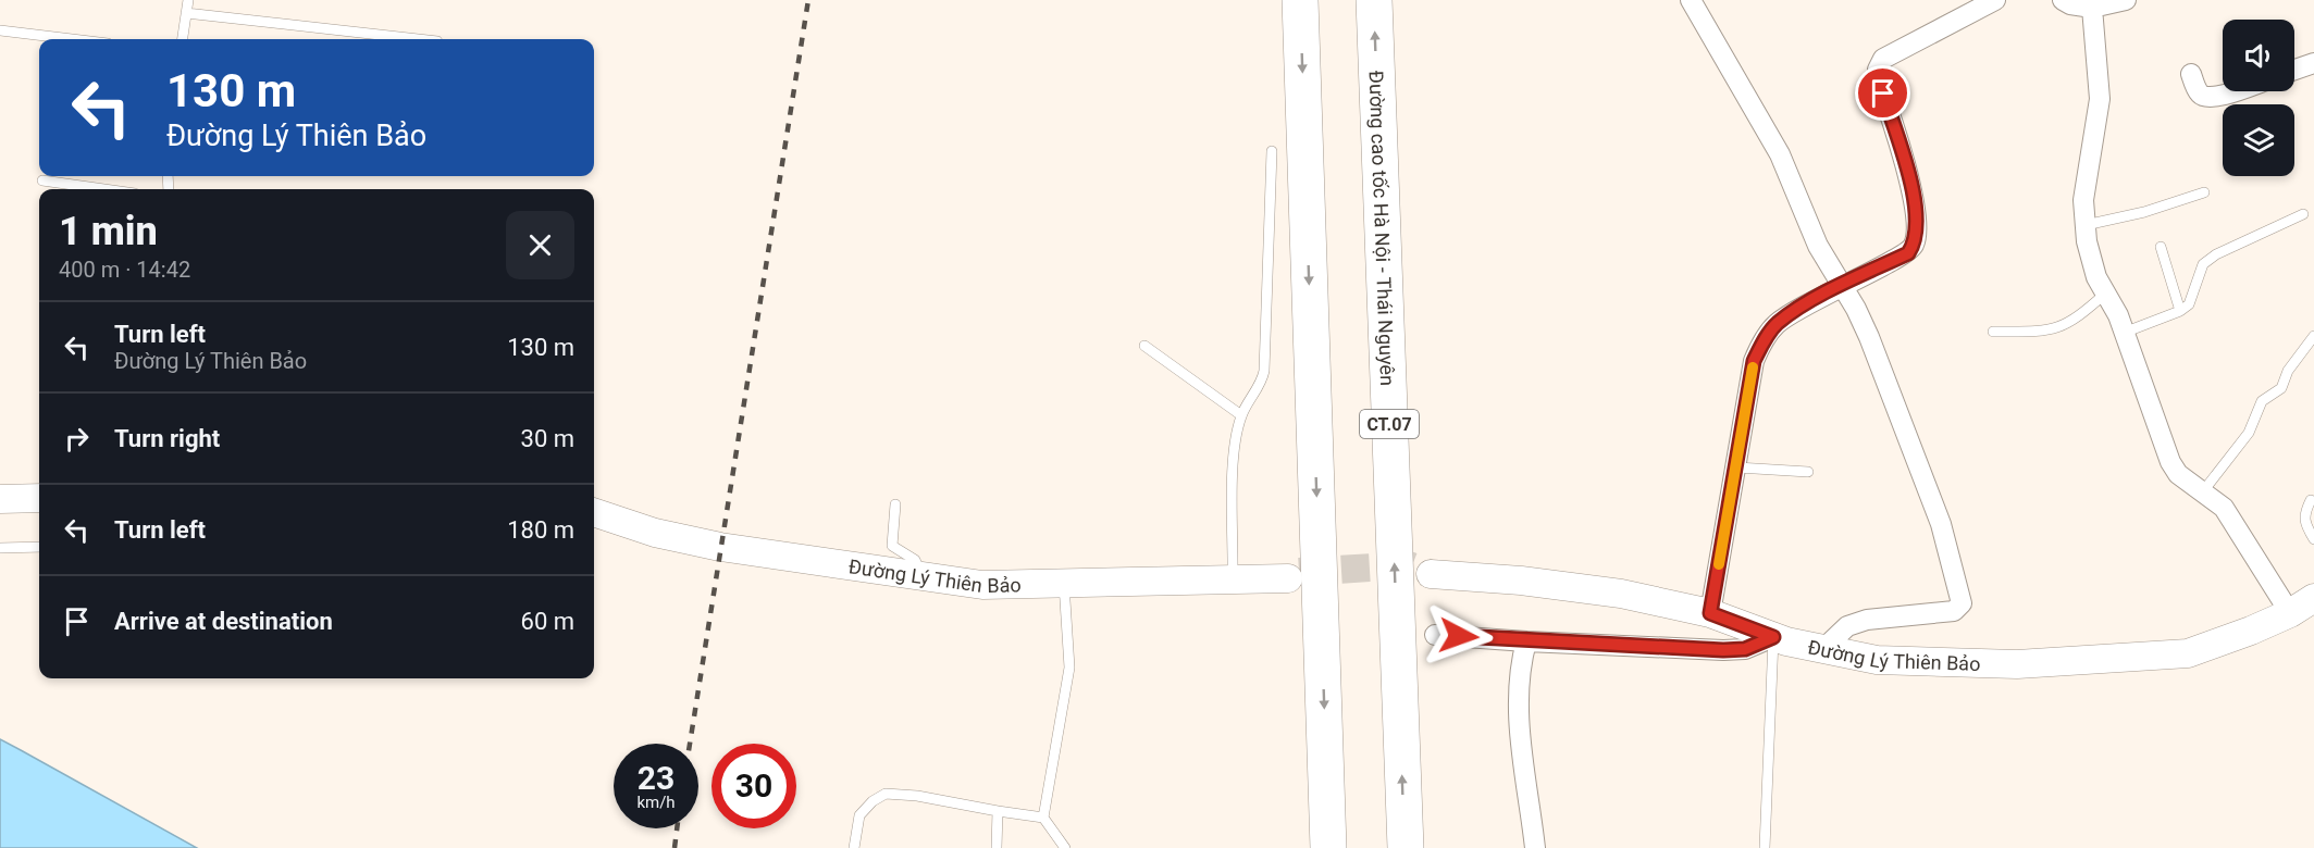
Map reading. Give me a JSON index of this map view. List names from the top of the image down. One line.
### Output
{"streets":{"highway":["Đường cao tốc Hà Nội - Thái Nguyên","CT.07"],"main road":["Đường Lý Thiên Bảo"]},"page":{"turn":["130 m","Đường Lý Thiên Bảo"],"heading":["1 min","400 m · 14:42"],"list":[{"name":"Turn left","note":"Đường Lý Thiên Bảo","value":"130 m"},{"name":"Turn right","value":"30 m"},{"name":"Turn left","value":"180 m"},{"name":"Arrive at destination","value":"60 m"}],"speed":"23 km/h","limit":"30"}}
